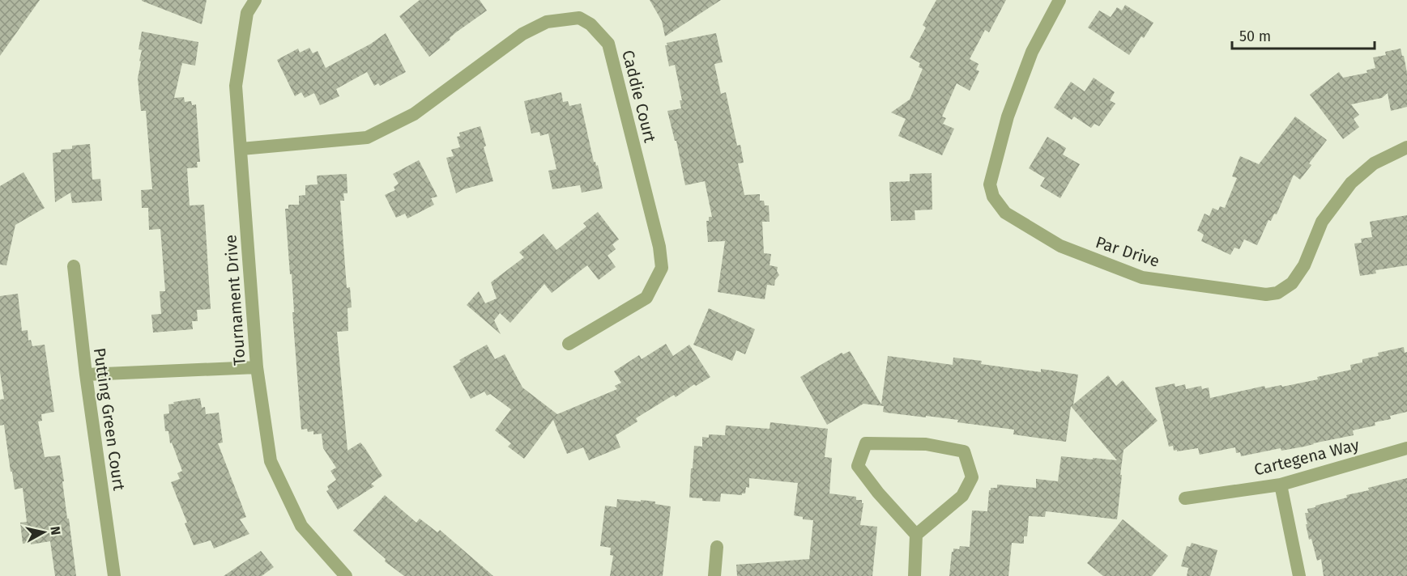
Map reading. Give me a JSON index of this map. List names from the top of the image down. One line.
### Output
{"streets":{"street":["Caddie Court","Par Drive","Tournament Drive","Putting Green Court","Cartegena Way"]},"crossings":[["Caddie Court","Tournament Drive"]],"scale_bar":"50 m","north":"right"}
